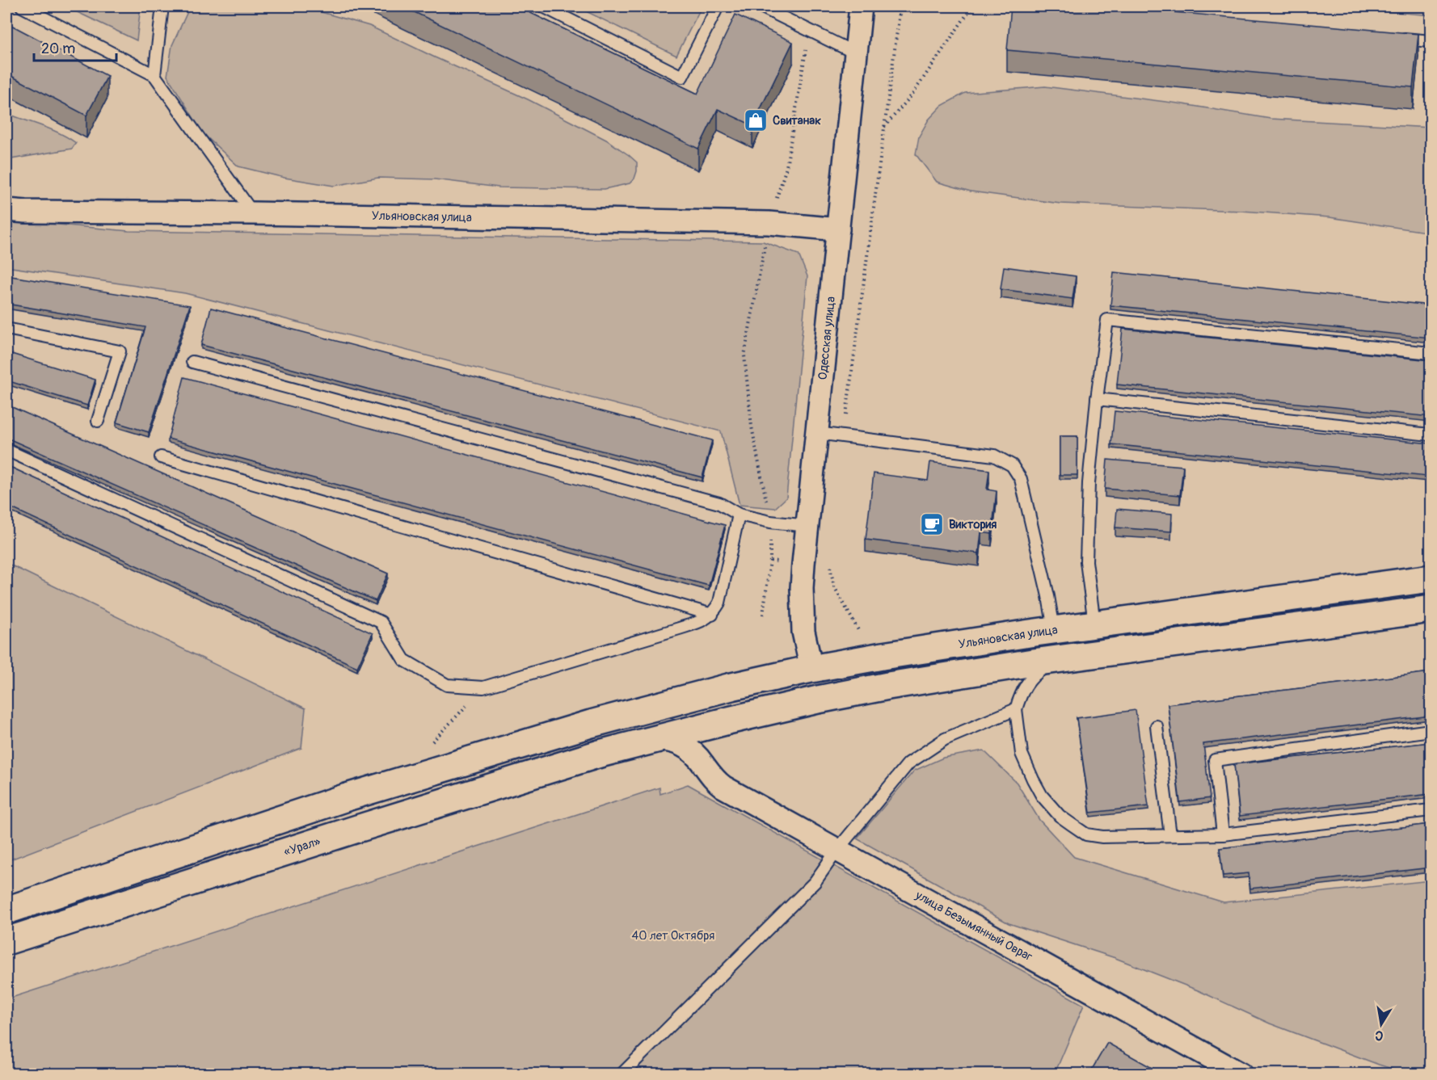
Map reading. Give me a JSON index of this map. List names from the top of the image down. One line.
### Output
{"streets":{"highway":["Ульяновская улица","«Урал»"],"street":["Одесская улица","улица Безымянный Овраг"]},"crossings":[["Ульяновская улица","Одесская улица"],["«Урал»","улица Безымянный Овраг"]],"parks":["40 лет Октября"],"places":{"shop":["Свитанак"],"cafe":["Виктория"]},"scale_bar":"20 m","north":"bottom"}
